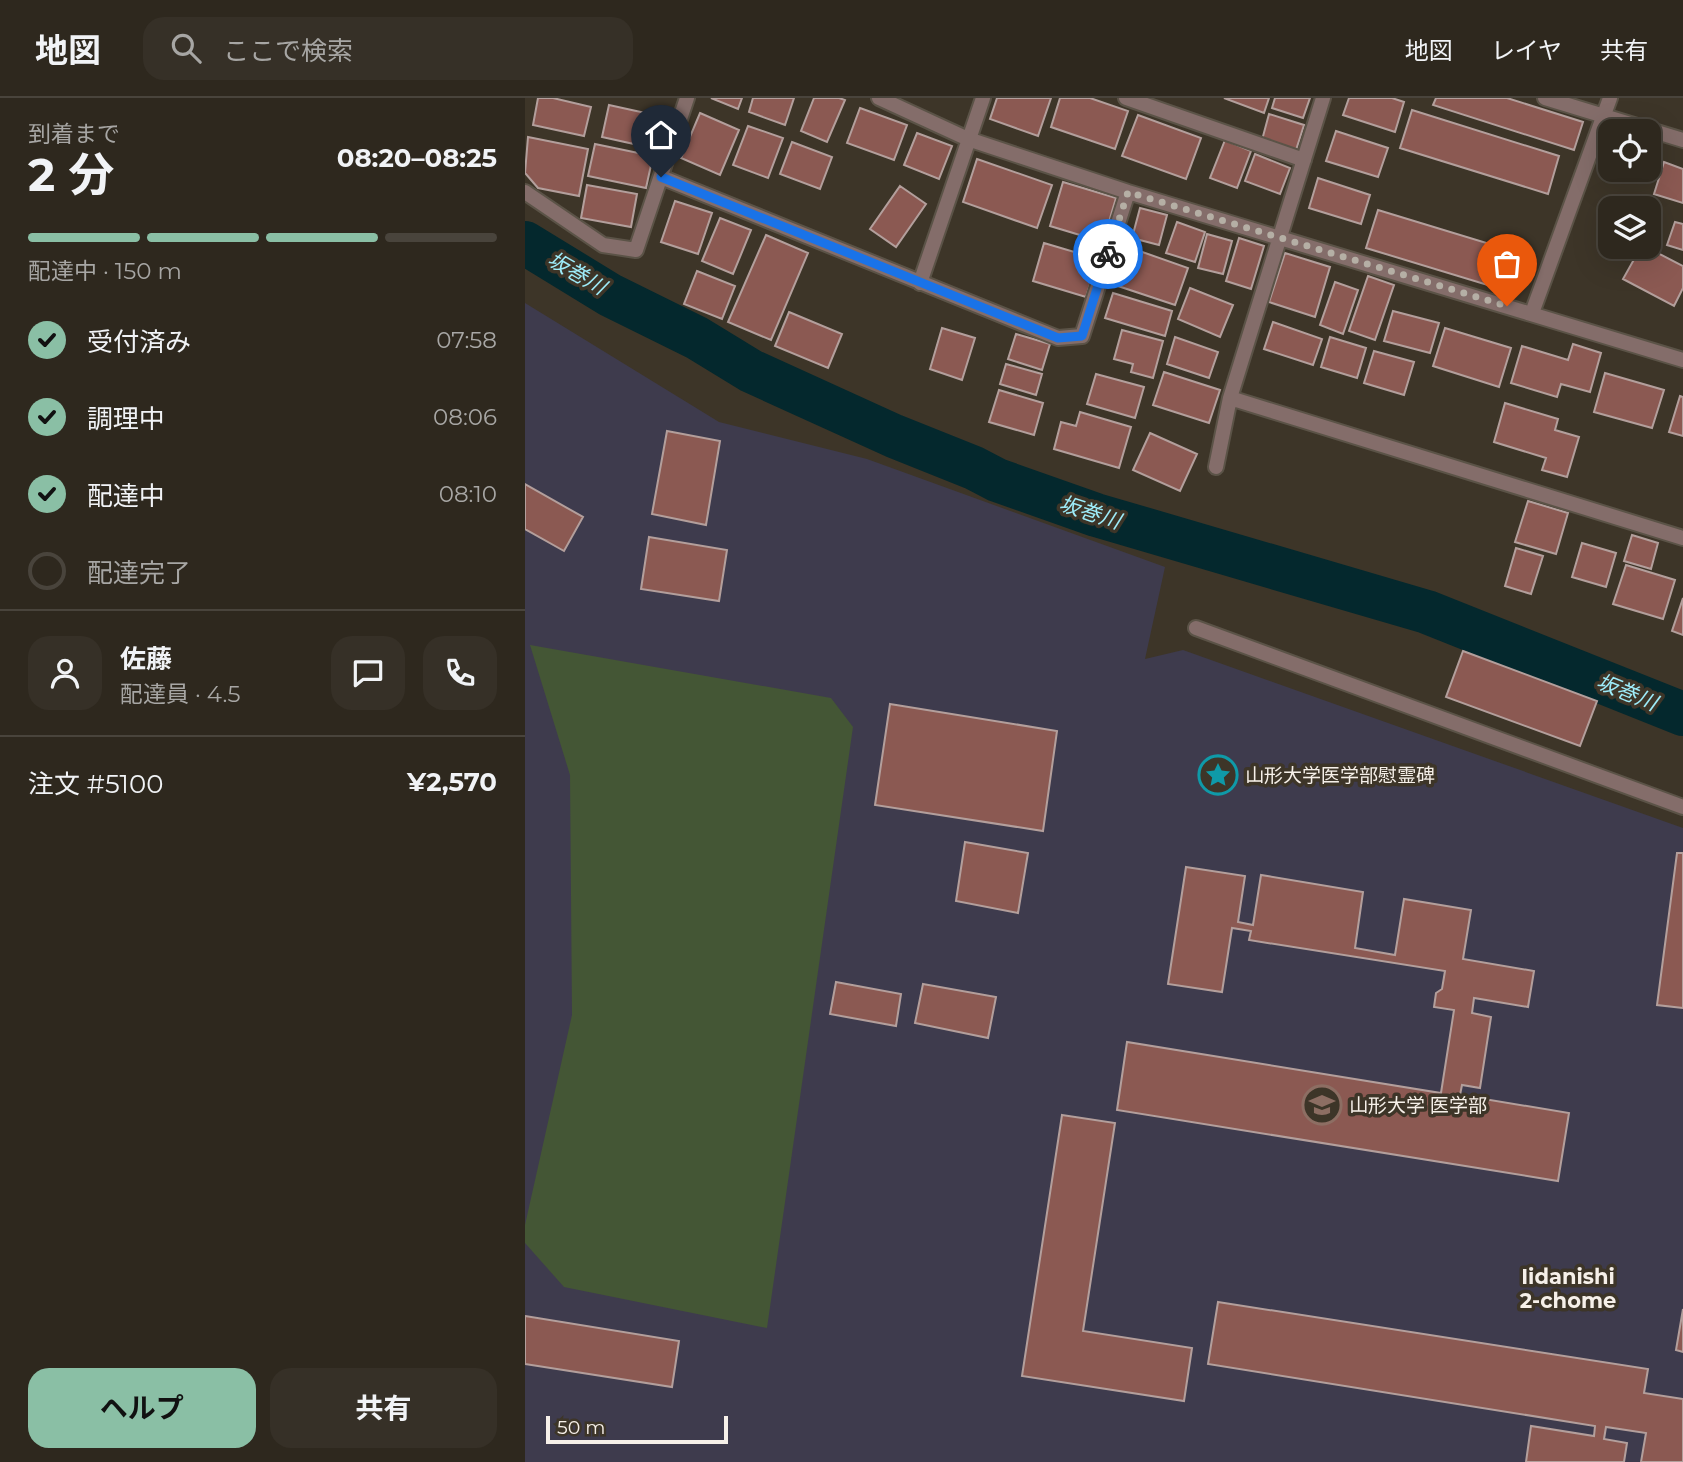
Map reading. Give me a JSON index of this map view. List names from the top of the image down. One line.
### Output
{"districts":["Iidanishi 2-chome"],"water":["坂巻川"],"places":{"place":["山形大学医学部慰霊碑"],"school or university":["山形大学 医学部"]},"scale_bar":"50 m","page":{"header":"地図","search":"ここで検索","nav":["地図","レイヤ","共有"],"heading":["2 分","到着まで","08:20–08:25"],"panel":["佐藤","配達員 · 4.5","注文 #5100","¥2,570"],"bar":"配達中 · 150 m","list":[["受付済み","07:58"],["調理中","08:06"],["配達中","08:10"],"配達完了"],"buttons":["ヘルプ","共有"],"scale":"50 m"}}
